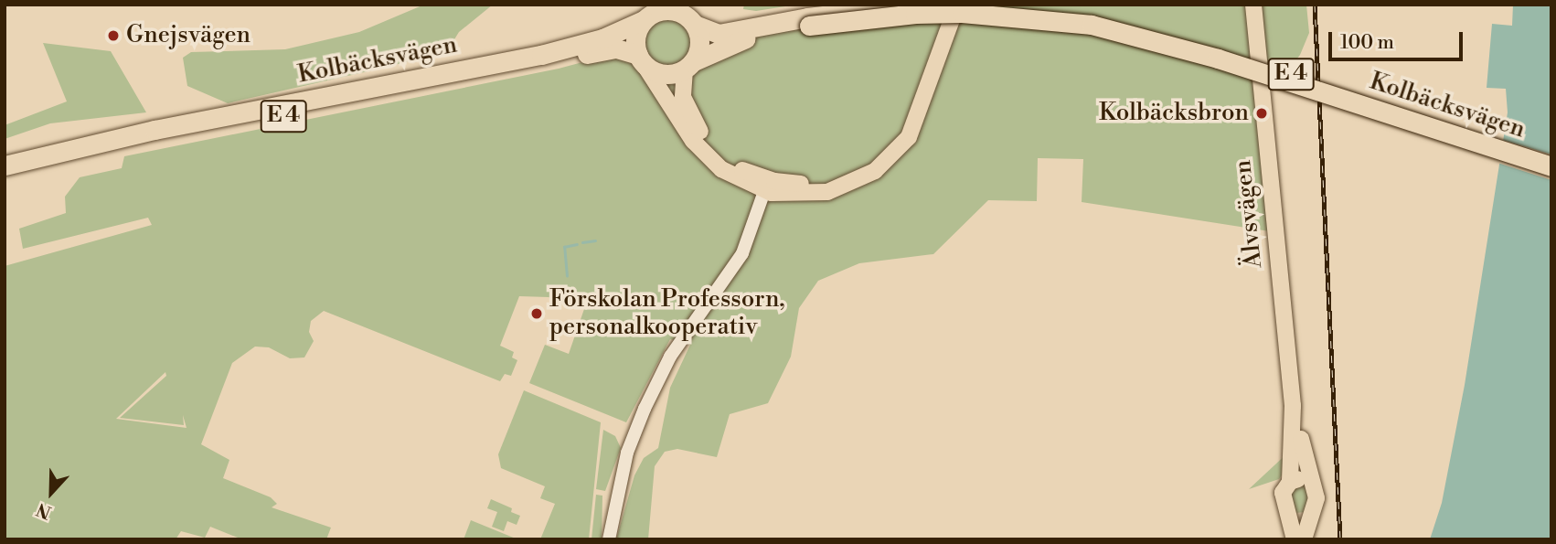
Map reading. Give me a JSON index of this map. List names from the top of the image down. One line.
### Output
{"streets":{"highway":["Kolbäcksvägen","E 4"],"main road":["Älvsvägen"]},"crossings":[["Kolbäcksvägen","E 4"]],"places":["Gnejsvägen","Kolbäcksbron","Förskolan Professorn, personalkooperativ"],"scale_bar":"100 m","north":"bottom"}
